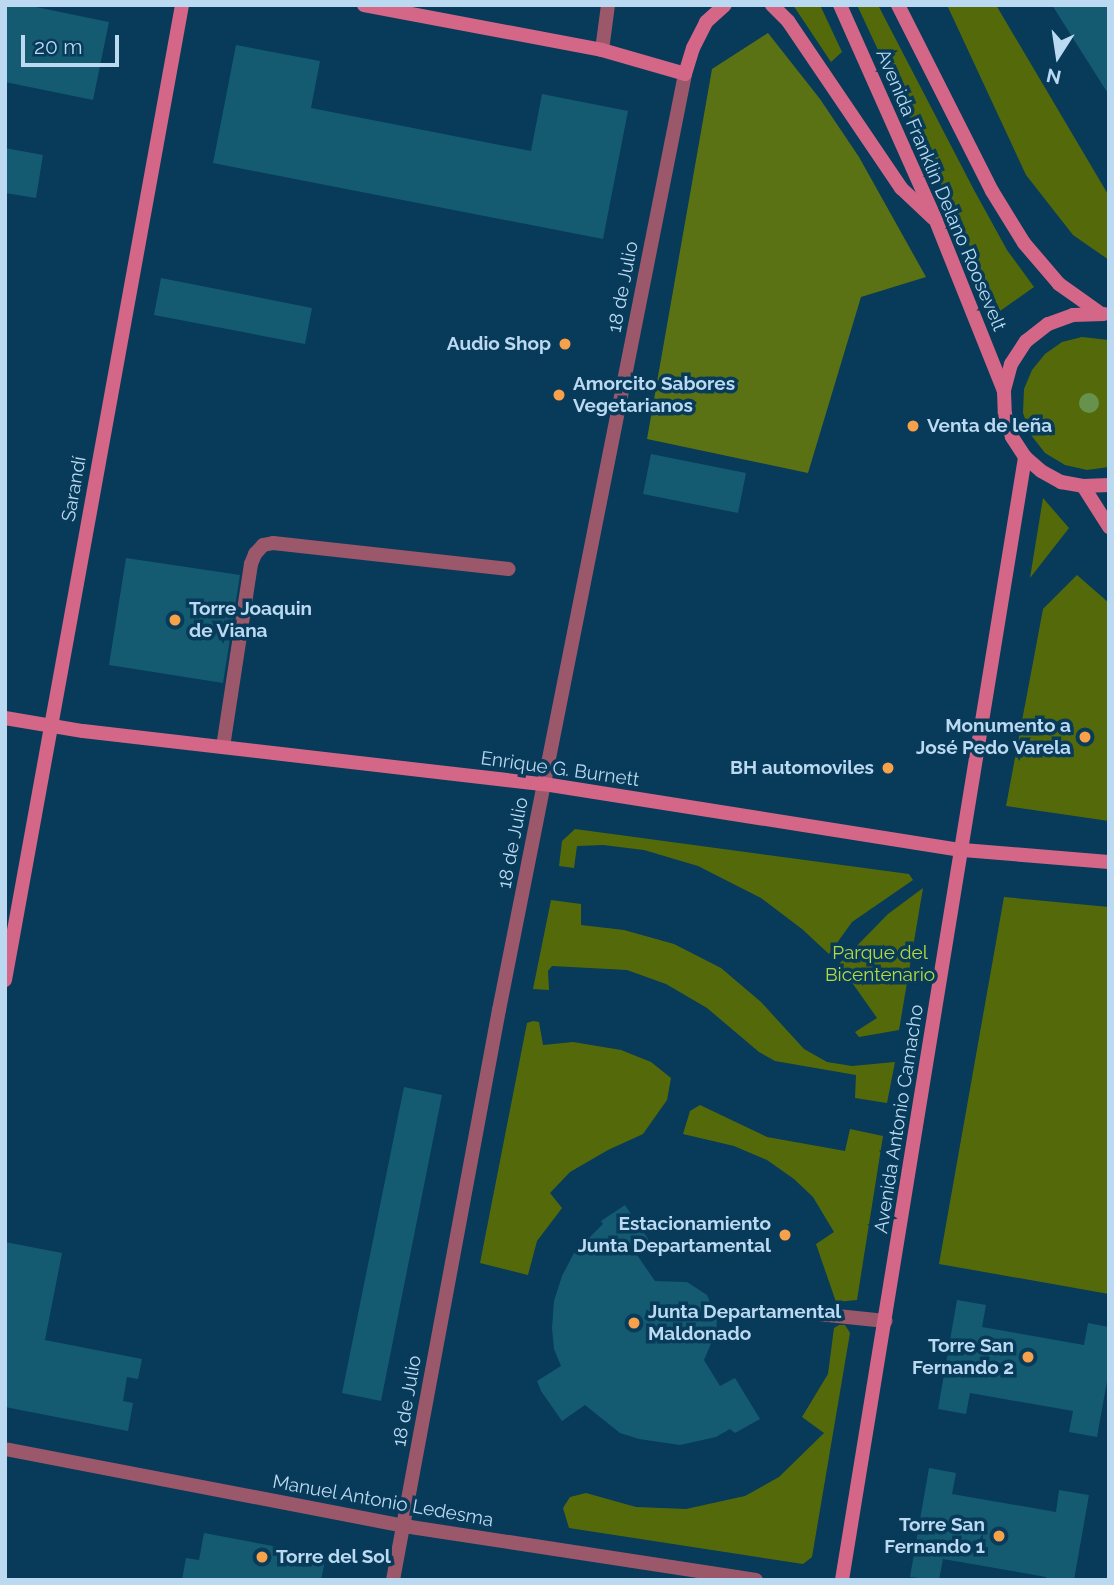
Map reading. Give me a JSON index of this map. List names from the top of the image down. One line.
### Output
{"streets":{"street":["Avenida Franklin Delano Roosevelt","18 de Julio","Sarandí","Enrique G. Burnett","Avenida Antonio Camacho","Manuel Antonio Ledesma"]},"crossings":[["18 de Julio","Enrique G. Burnett"],["18 de Julio","Manuel Antonio Ledesma"],["Sarandí","Enrique G. Burnett"],["Enrique G. Burnett","Avenida Antonio Camacho"]],"parks":["Parque del Bicentenario"],"places":["Audio Shop","Amorcito Sabores Vegetarianos","Venta de leña","Torre Joaquin de Viana","Monumento a José Pedo Varela","BH automoviles","Estacionamiento Junta Departamental","Junta Departamental Maldonado","Torre San Fernando 2","Torre San Fernando 1","Torre del Sol"],"scale_bar":"20 m","north":"bottom"}
